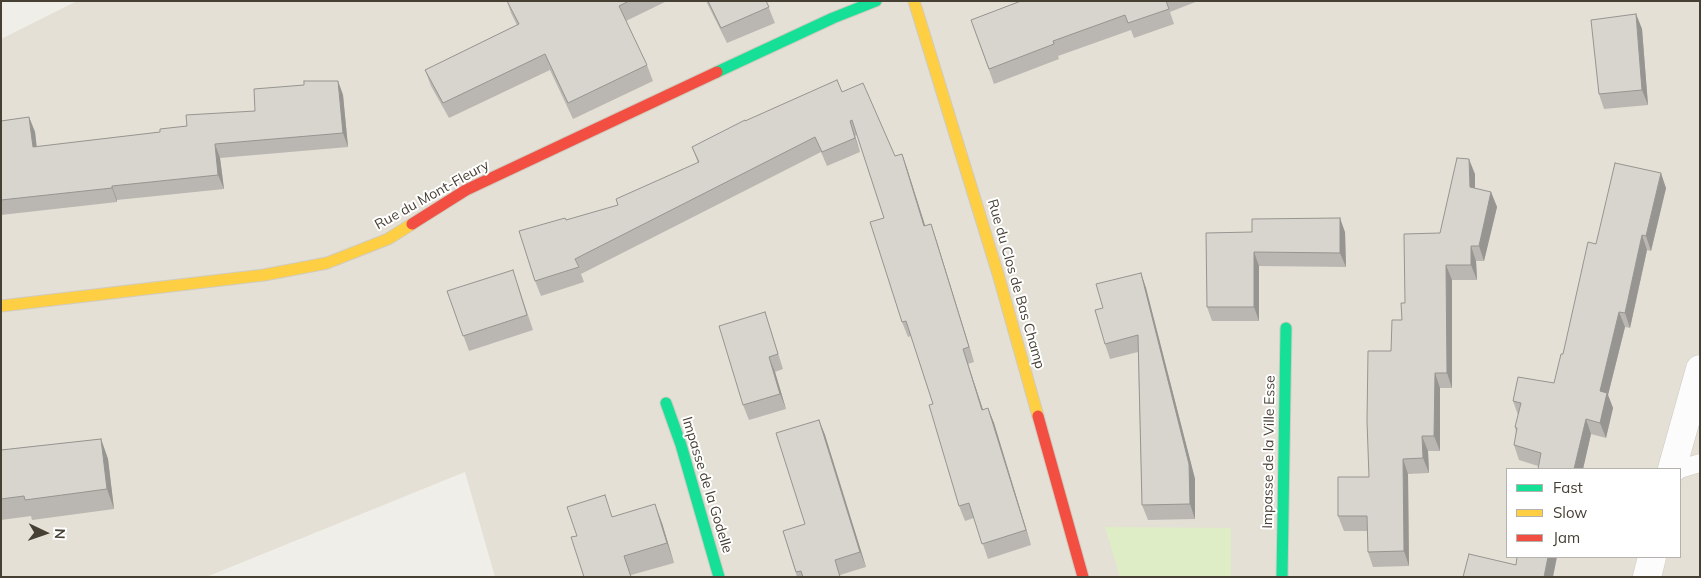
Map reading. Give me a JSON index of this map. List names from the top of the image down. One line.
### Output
{"streets":{"street":["Rue du Mont-Fleury","Rue du Clos de Bas Champ","Impasse de la Ville Esse","Impasse de la Godelle"]},"legend":["Fast","Slow","Jam"],"north":"right"}
